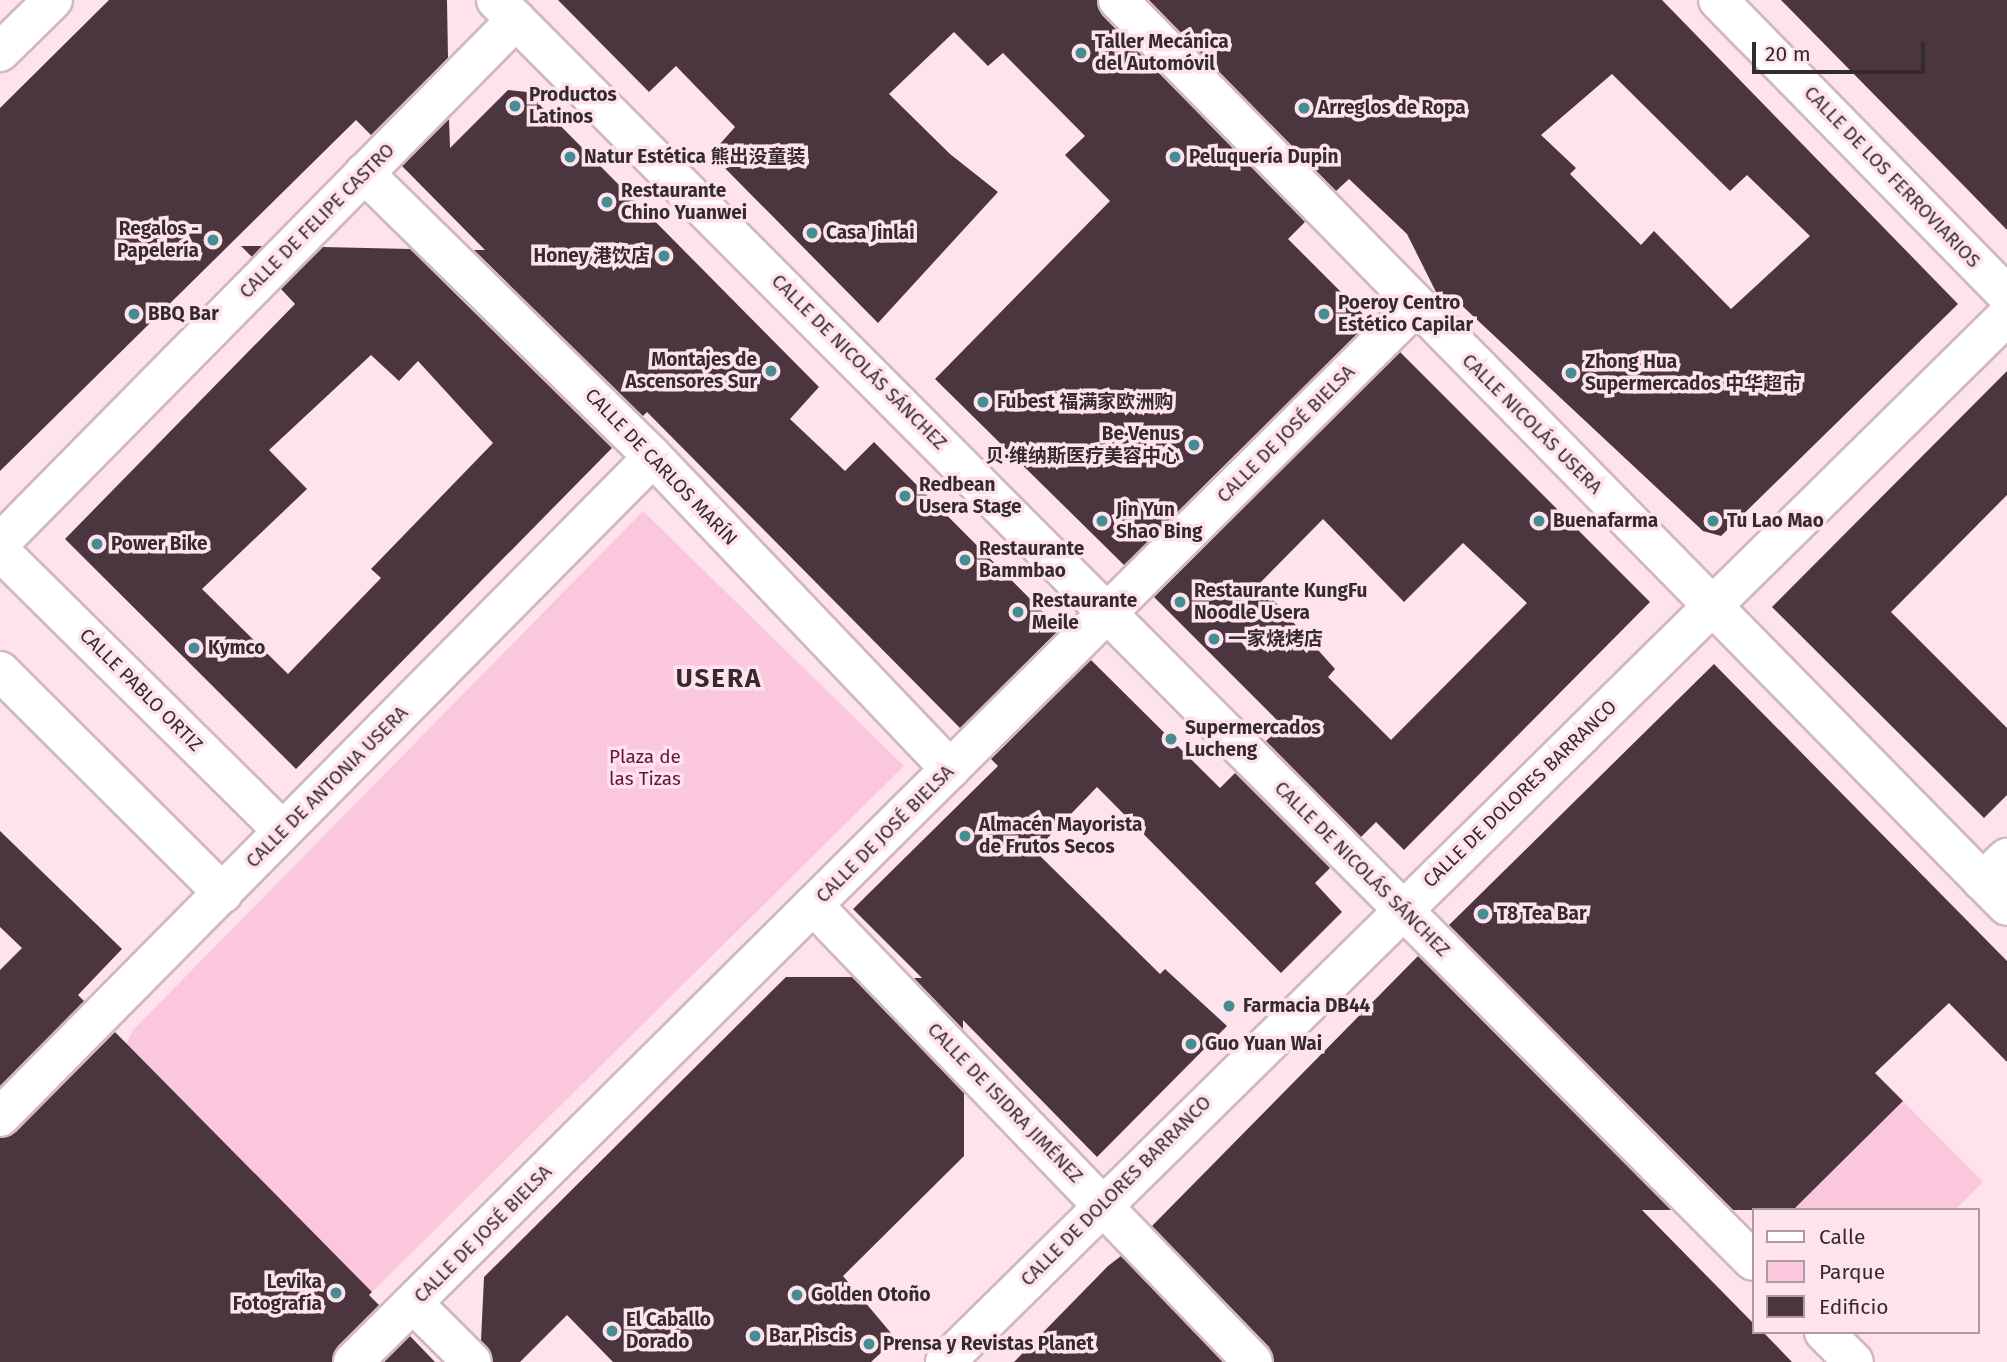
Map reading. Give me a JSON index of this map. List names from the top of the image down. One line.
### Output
{"streets":{"street":["CALLE DE LOS FERROVIARIOS","CALLE DE FELIPE CASTRO","CALLE DE NICOLÁS SÁNCHEZ","CALLE NICOLÁS USERA","CALLE DE JOSÉ BIELSA","CALLE DE CARLOS MARÍN","CALLE PABLO ORTIZ","CALLE DE ANTONIA USERA","CALLE DE DOLORES BARRANCO","CALLE DE ISIDRA JIMÉNEZ"]},"crossings":[["CALLE DE FELIPE CASTRO","CALLE DE NICOLÁS SÁNCHEZ"],["CALLE DE FELIPE CASTRO","CALLE DE CARLOS MARÍN"],["CALLE DE NICOLÁS SÁNCHEZ","CALLE DE JOSÉ BIELSA"],["CALLE DE NICOLÁS SÁNCHEZ","CALLE DE DOLORES BARRANCO"],["CALLE NICOLÁS USERA","CALLE DE JOSÉ BIELSA"],["CALLE NICOLÁS USERA","CALLE DE DOLORES BARRANCO"],["CALLE DE JOSÉ BIELSA","CALLE DE CARLOS MARÍN"],["CALLE DE JOSÉ BIELSA","CALLE DE ISIDRA JIMÉNEZ"],["CALLE DE CARLOS MARÍN","CALLE DE ANTONIA USERA"],["CALLE PABLO ORTIZ","CALLE DE ANTONIA USERA"],["CALLE DE DOLORES BARRANCO","CALLE DE ISIDRA JIMÉNEZ"]],"districts":["USERA"],"parks":["Plaza de las Tizas"],"places":["Taller Mecánica del Automóvil","Productos Latinos","Arreglos de Ropa","Natur Estética 熊出没童装","Peluquería Dupin","Restaurante Chino Yuanwei","Casa Jinlai","Regalos - Papelería","Honey 港饮店","BBQ Bar","Poeroy Centro Estético Capilar","Montajes de Ascensores Sur","Zhong Hua Supermercados 中华超市","Fubest 福满家欧洲购","Be·Venus 贝·维纳斯医疗美容中心","Redbean Usera Stage","Jin Yun Shao Bing","Buenafarma","Tu Lao Mao","Power Bike","Restaurante Bammbao","Restaurante KungFu Noodle Usera","Restaurante Meile","一家烧烤店","Kymco","Supermercados Lucheng","Almacén Mayorista de Frutos Secos","T8 Tea Bar","Farmacia DB44","Guo Yuan Wai","Levika Fotografía","Golden Otoño","El Caballo Dorado","Bar Piscis","Prensa y Revistas Planet"],"legend":["Calle","Parque","Edificio"],"scale_bar":"20 m"}
